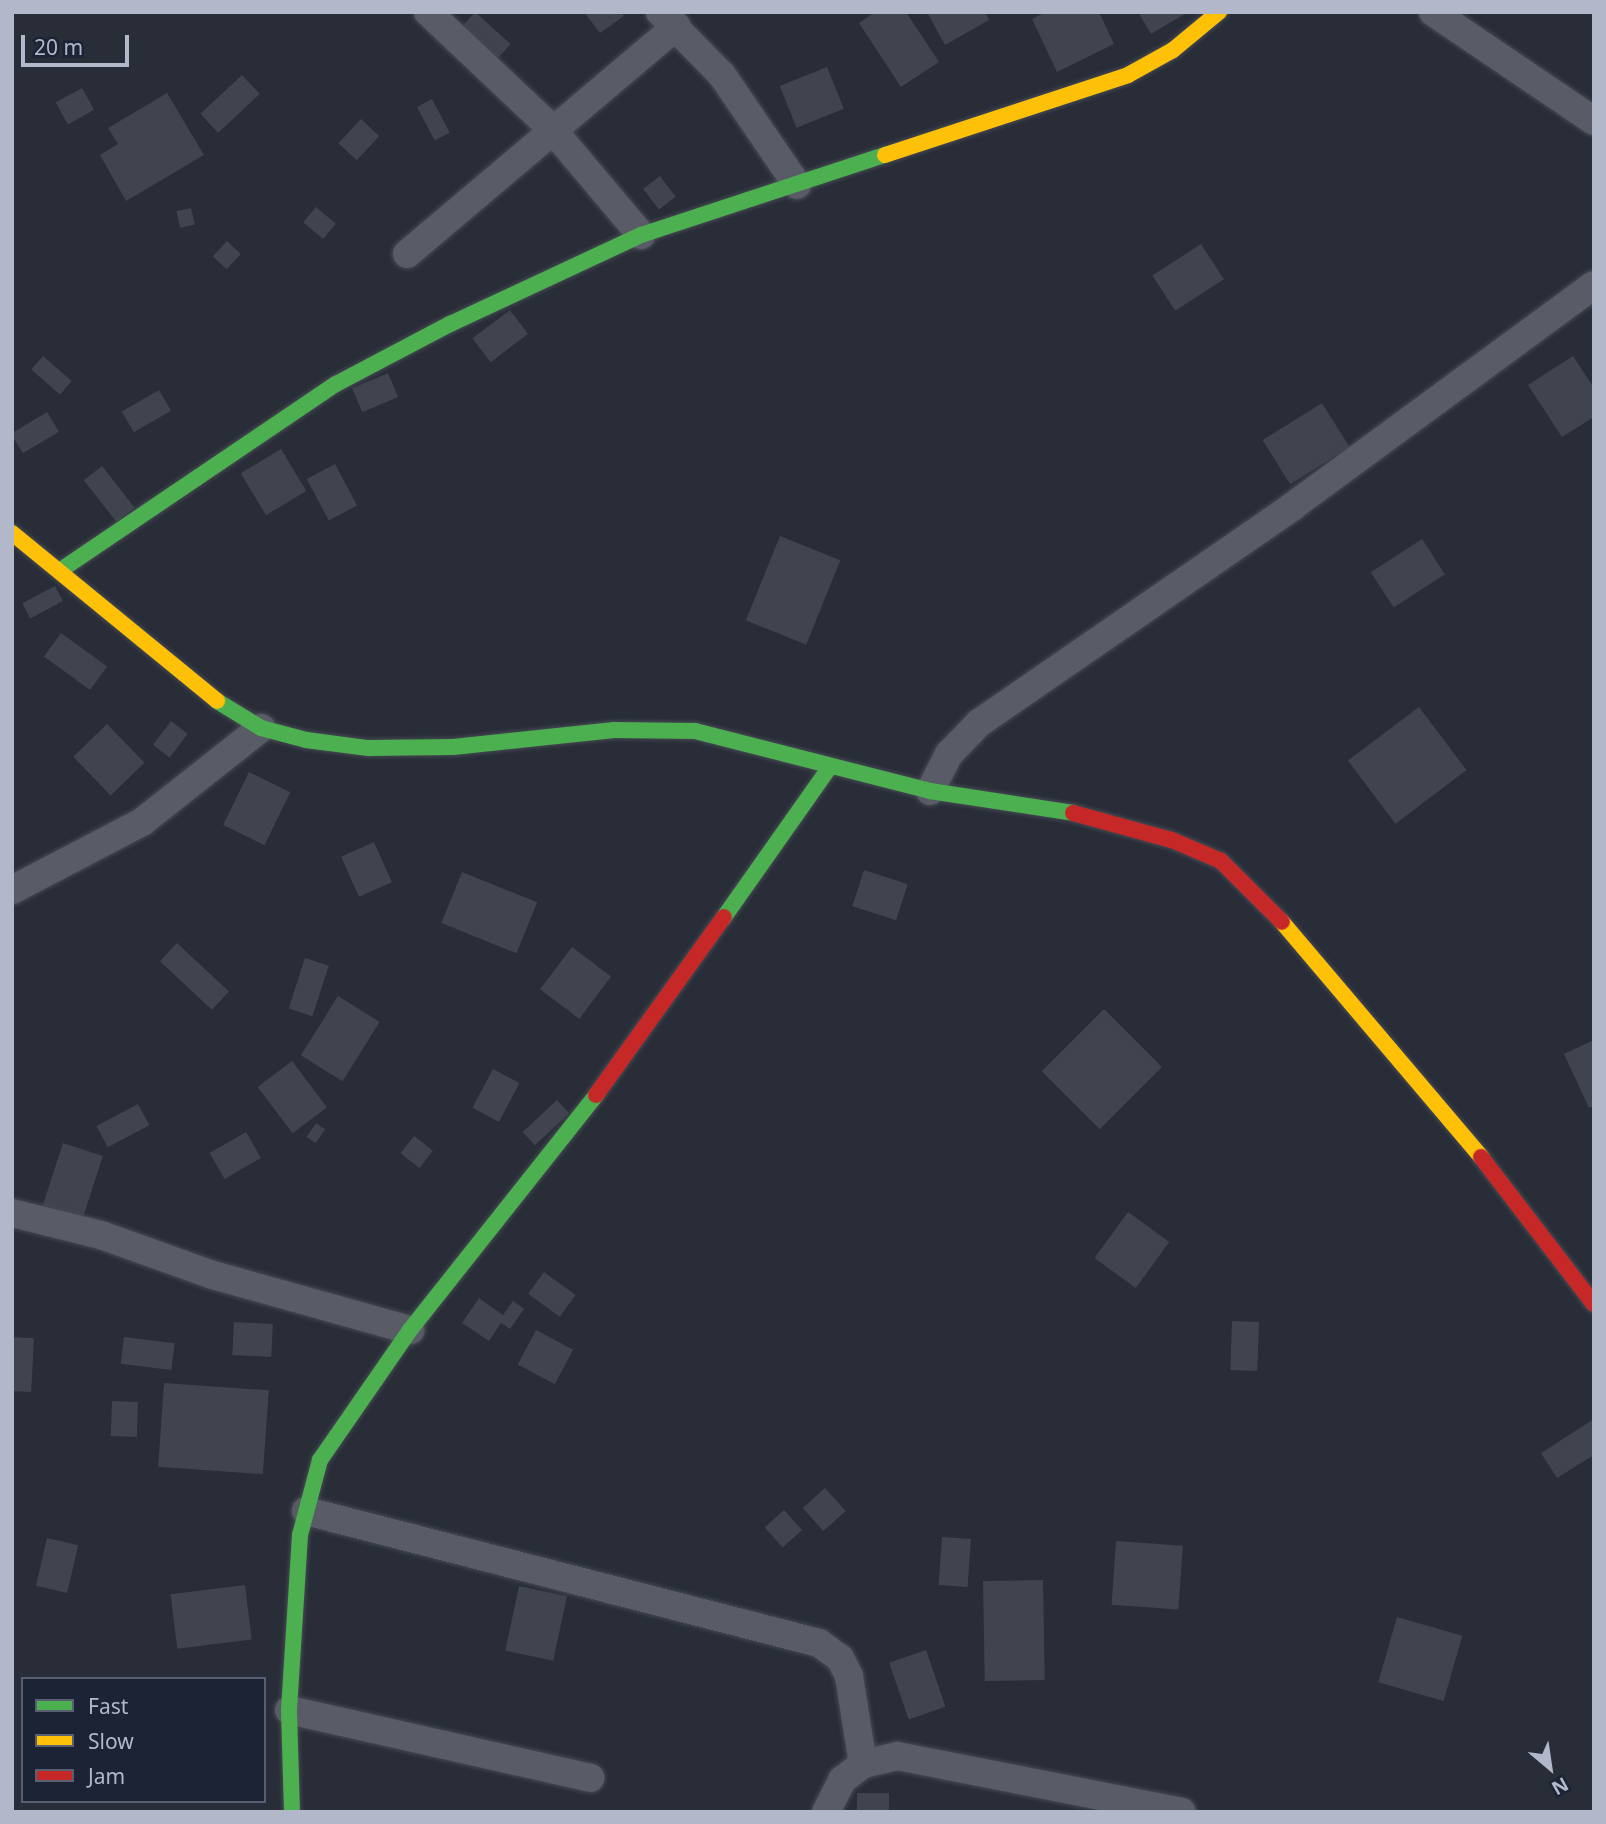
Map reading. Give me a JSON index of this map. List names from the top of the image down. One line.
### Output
{"legend":["Fast","Slow","Jam"],"scale_bar":"20 m","north":"bottom right"}
